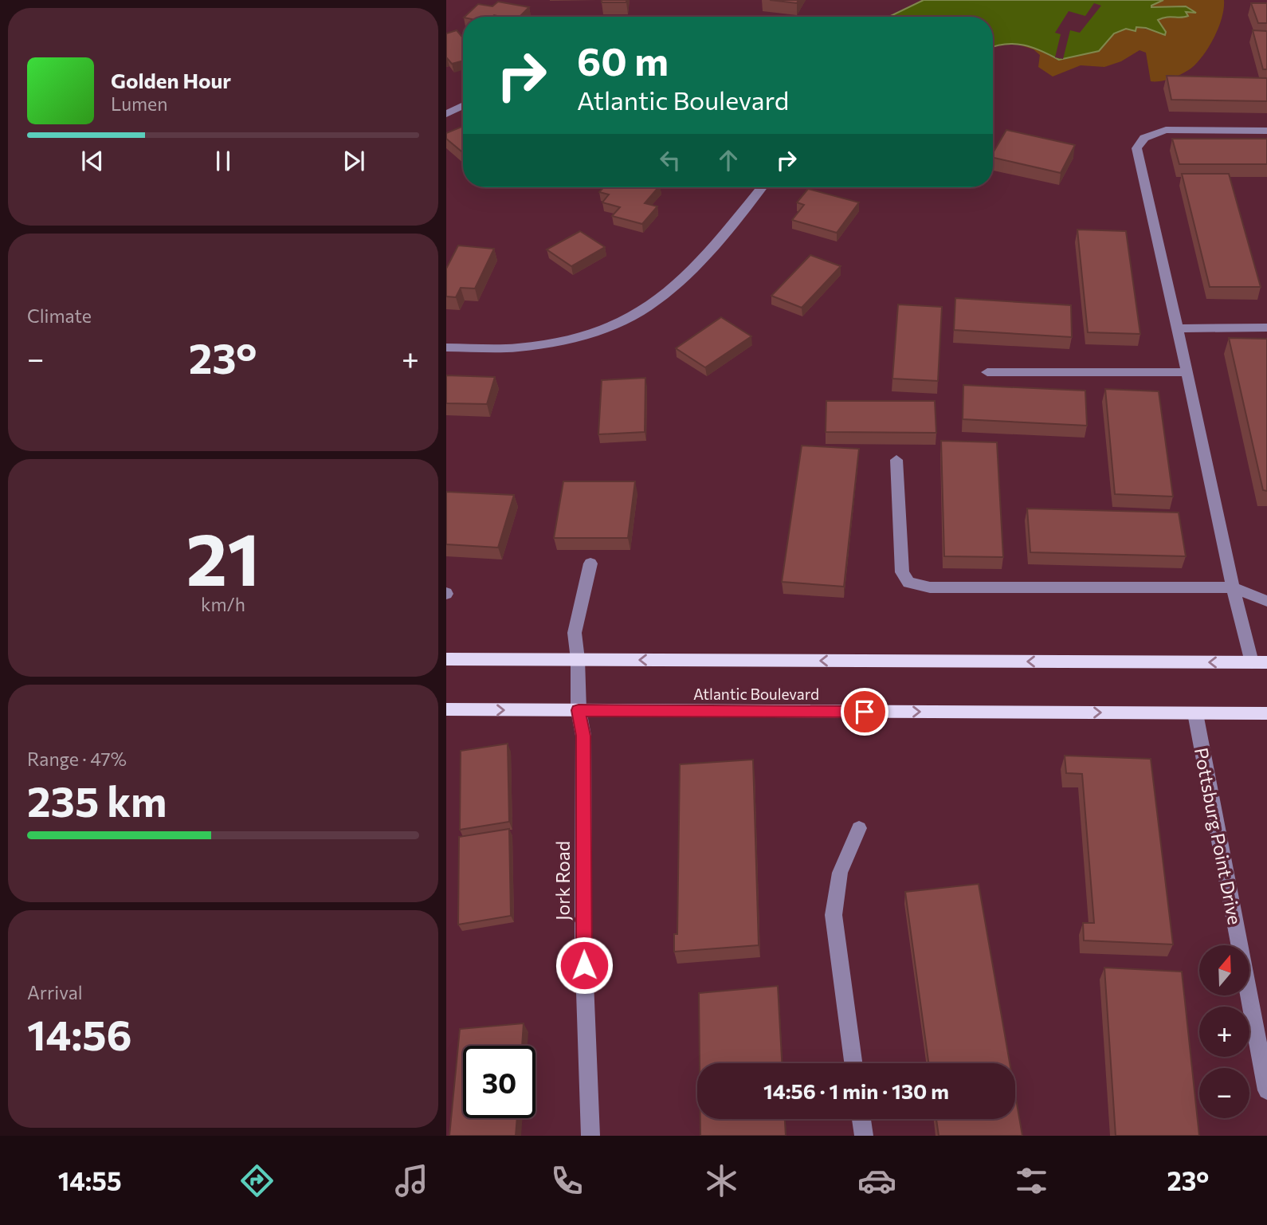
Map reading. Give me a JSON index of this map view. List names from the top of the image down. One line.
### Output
{"streets":{"main road":["Atlantic Boulevard"],"street":["Pottsburg Point Drive","Jork Road"]},"crossings":[["Atlantic Boulevard","Pottsburg Point Drive"],["Atlantic Boulevard","Jork Road"]],"north":"top","page":{"turn":["60 m","Atlantic Boulevard"],"song":["Golden Hour","Lumen"],"tile":["Climate",["21","km/h"],["Range · 47%","235 km"],["Arrival","14:56"]],"heat":["−","23°","+"],"map_buttons":["+","−"],"limit":"30","trip":"14:56 · 1 min · 130 m","tabs":["14:55","23°"]}}
